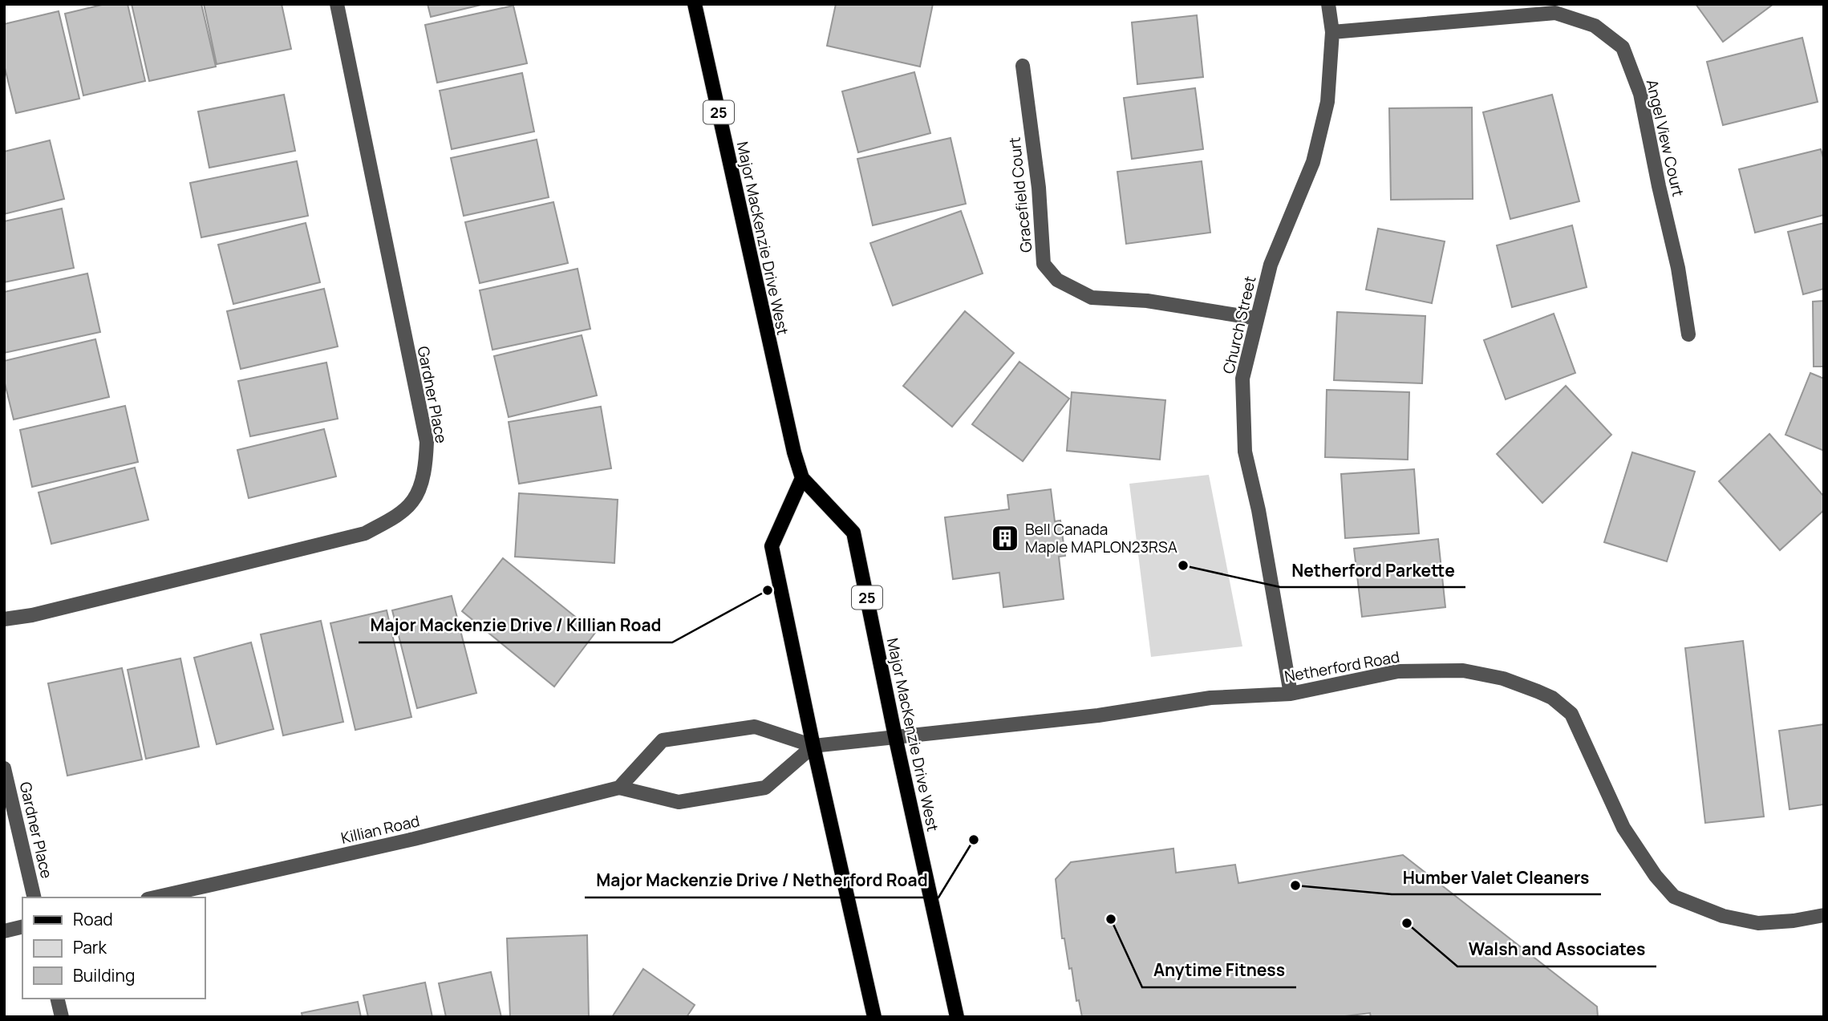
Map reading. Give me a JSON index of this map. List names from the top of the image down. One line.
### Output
{"streets":{"main road":["25","Major MacKenzie Drive West"],"street":["Angel View Court","Gracefield Court","Church Street","Gardner Place","Netherford Road","Killian Road"]},"crossings":[["Angel View Court","Church Street"],["Gracefield Court","Church Street"],["Major MacKenzie Drive West","Netherford Road"],["Church Street","Netherford Road"],["Netherford Road","Killian Road"]],"places":{"building":["Bell Canada Maple MAPLON23RSA"],"other":["Netherford Parkette","Major Mackenzie Drive / Killian Road","Major Mackenzie Drive / Netherford Road","Humber Valet Cleaners","Anytime Fitness","Walsh and Associates"]},"legend":["Road","Park","Building"]}
